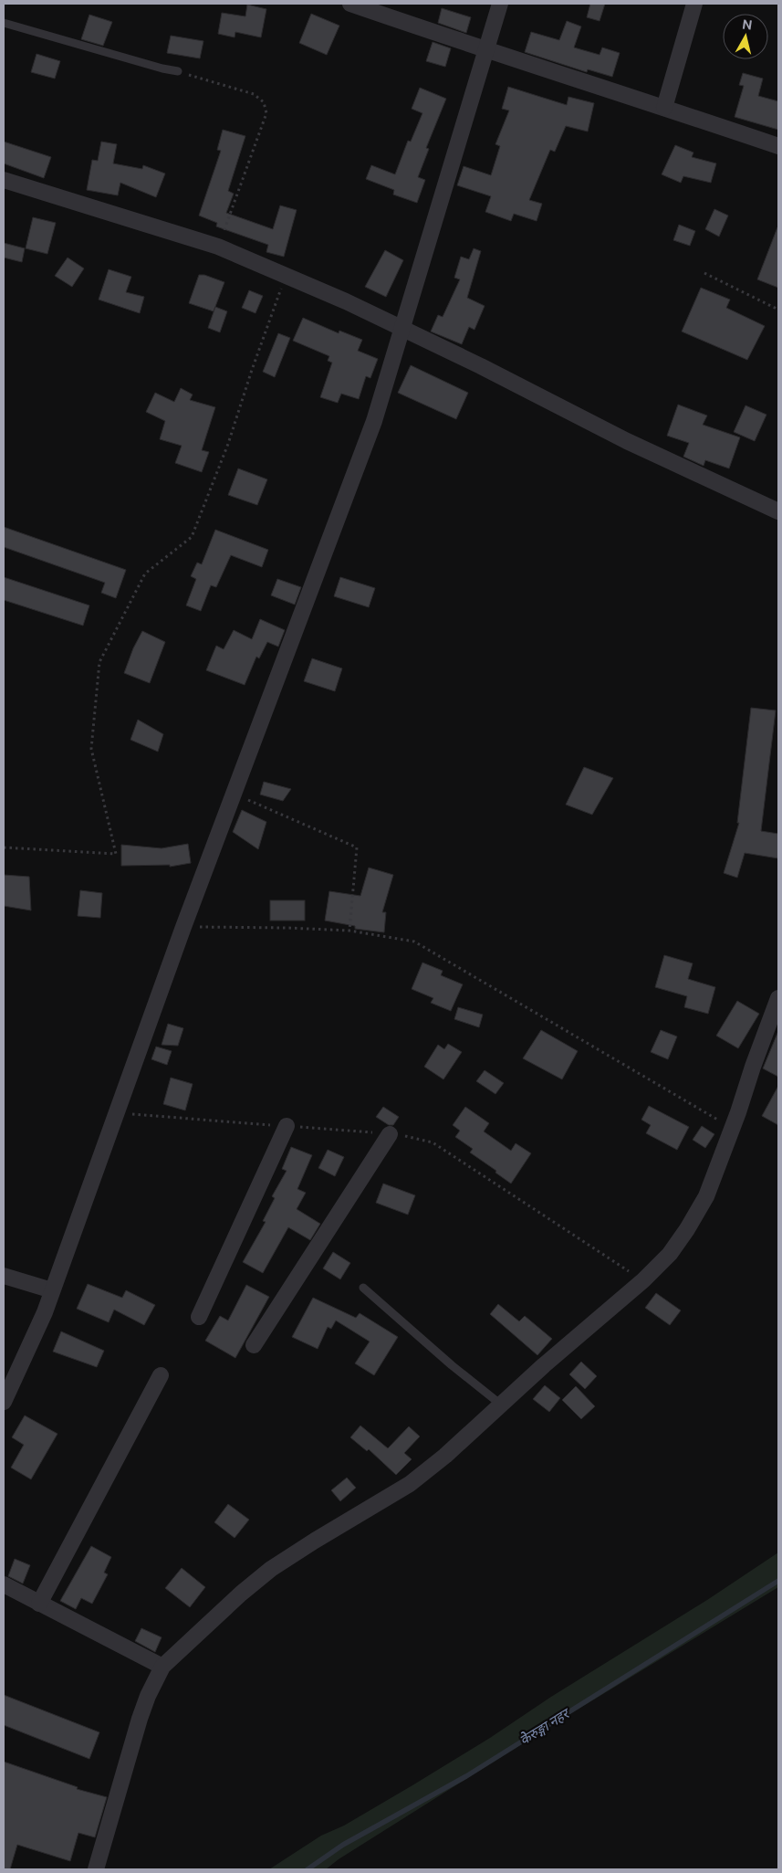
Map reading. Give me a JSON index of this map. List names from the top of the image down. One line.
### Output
{"water":["केेरुङ्गा नहर"],"north":"top"}
